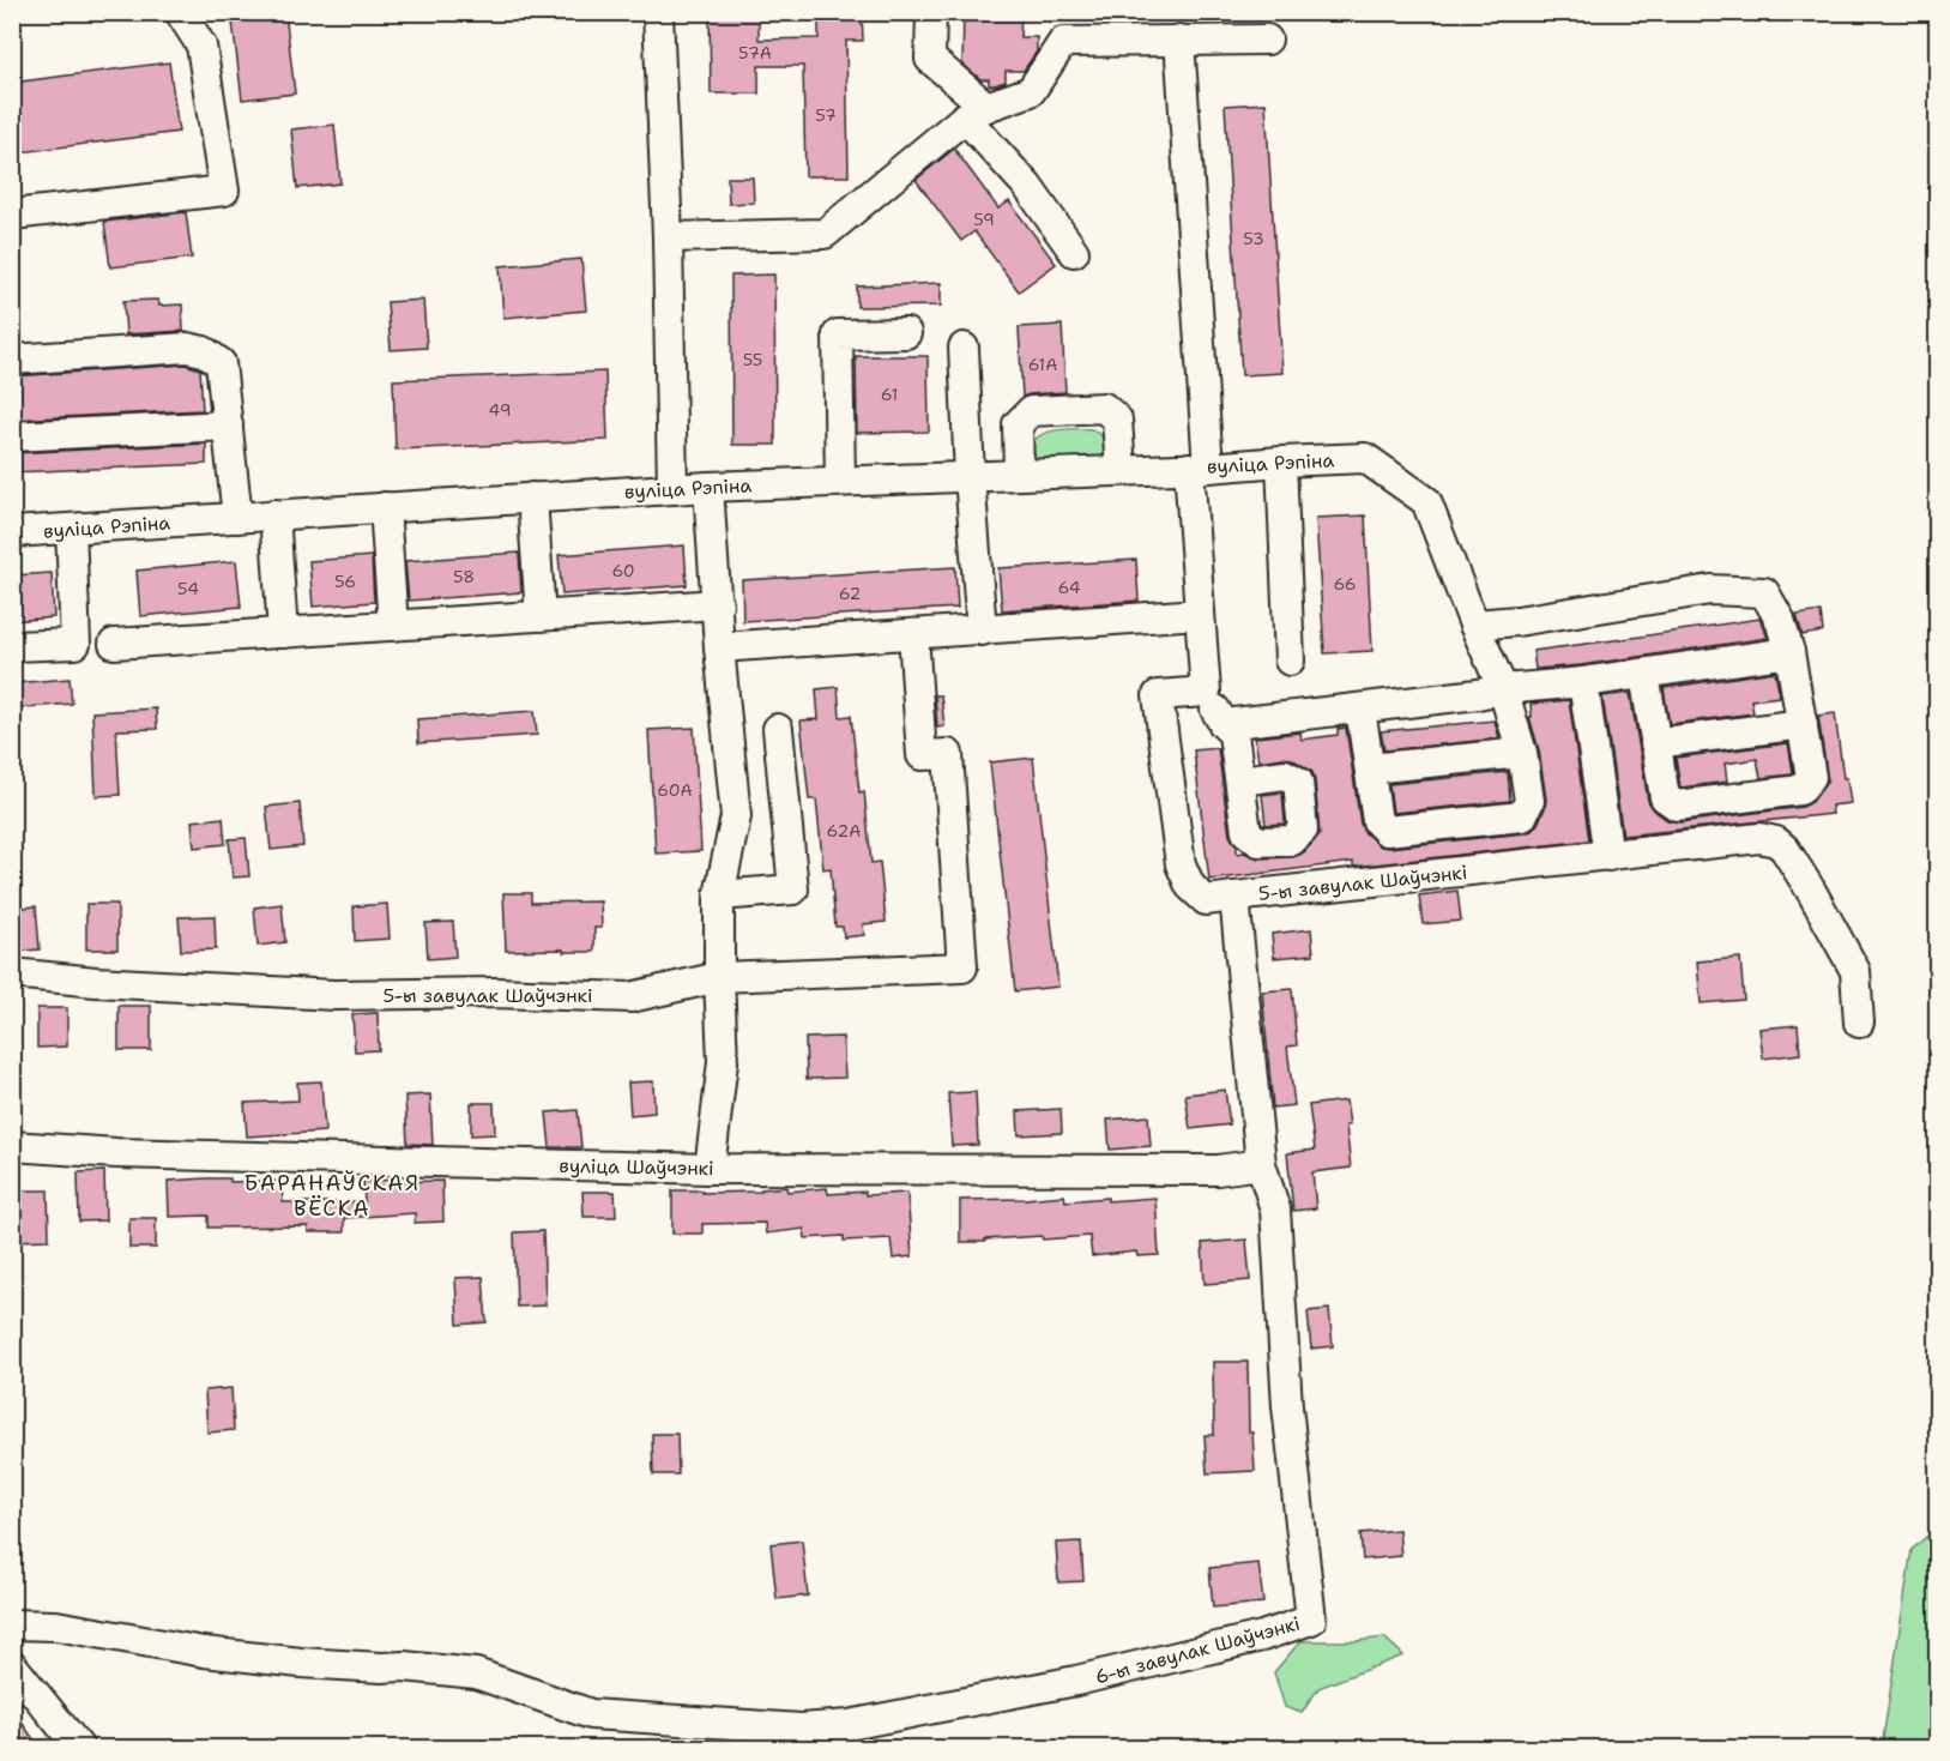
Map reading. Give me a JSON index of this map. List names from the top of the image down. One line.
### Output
{"streets":{"street":["вуліца Рэпіна","5-ы завулак Шаўчэнкі","вуліца Шаўчэнкі","6-ы завулак Шаўчэнкі"]},"crossings":[["5-ы завулак Шаўчэнкі","вуліца Шаўчэнкі"],["5-ы завулак Шаўчэнкі","6-ы завулак Шаўчэнкі"],["вуліца Шаўчэнкі","6-ы завулак Шаўчэнкі"]],"districts":["БАРАНАЎСКАЯ ВЁСКА"],"house_numbers":["57А","57","59","53","55","61А","61","49","60","58","56","66","64","54","62","60А","62А"]}
